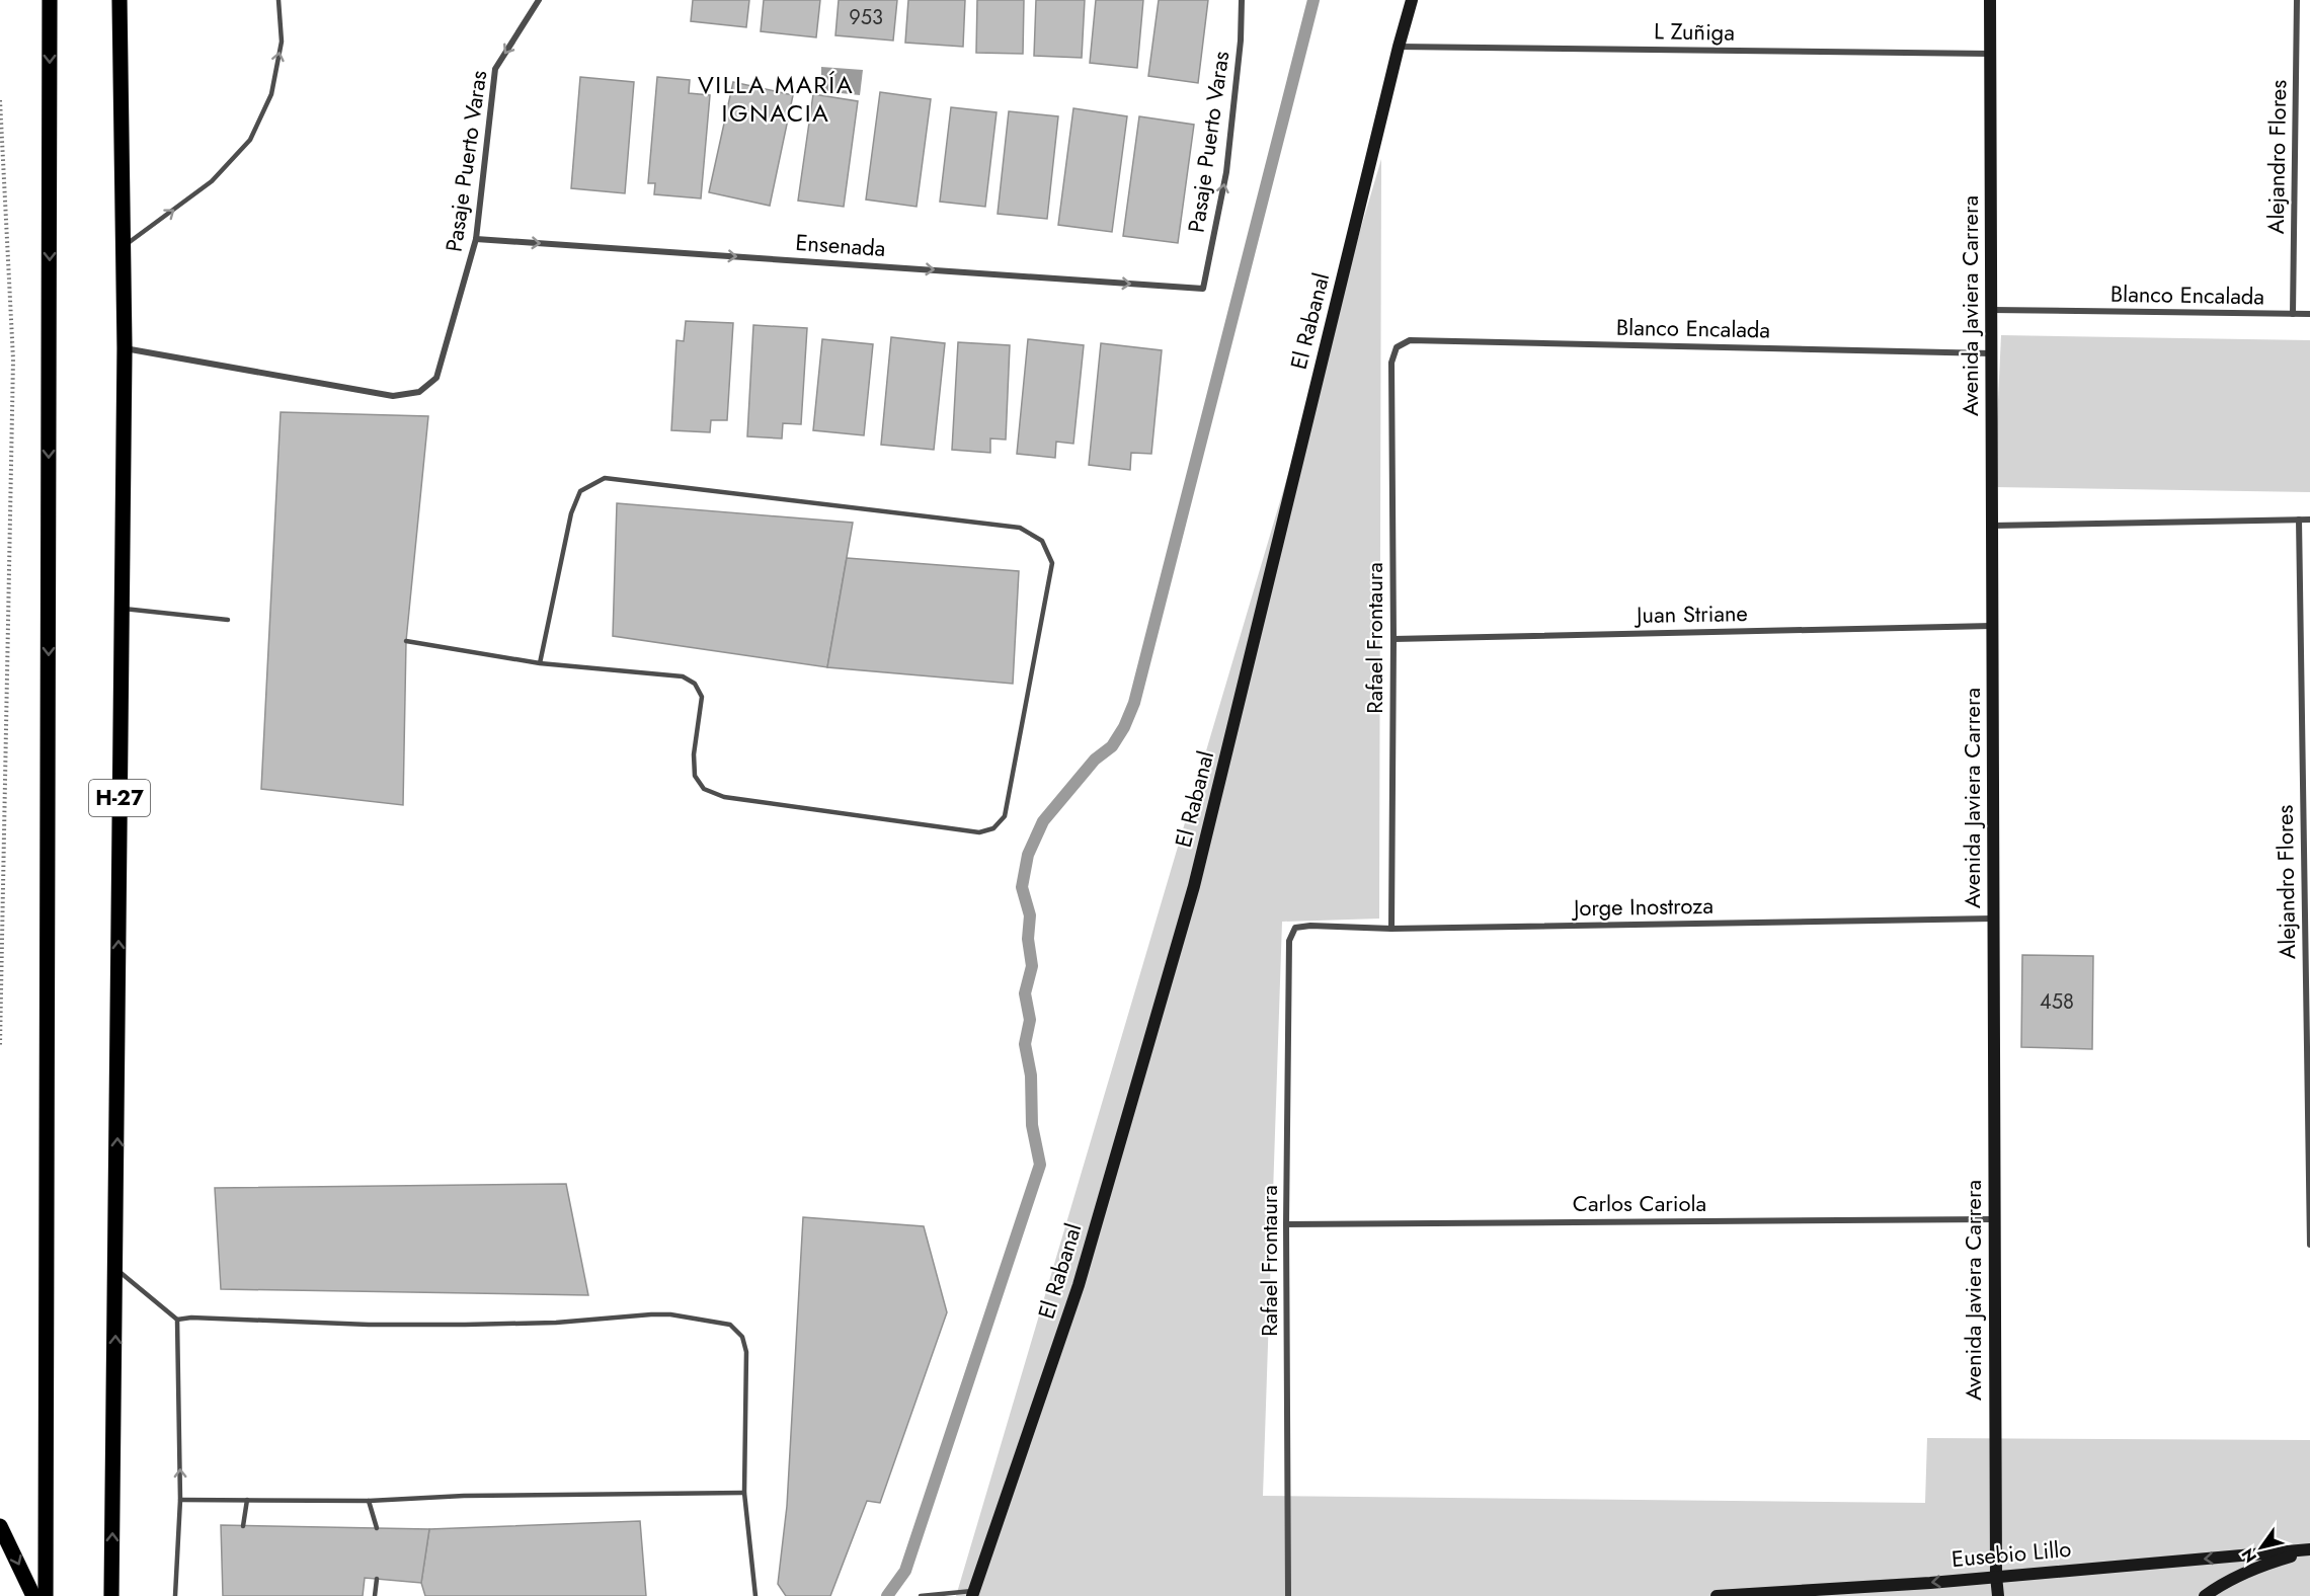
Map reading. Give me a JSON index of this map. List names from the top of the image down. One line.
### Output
{"streets":{"main road":["H-27"],"street":["L Zuñiga","Pasaje Puerto Varas","Alejandro Flores","Ensenada","Blanco Encalada","Avenida Javiera Carrera","El Rabanal","Juan Striane","Rafael Frontaura","Jorge Inostroza","Carlos Cariola","Eusebio Lillo"]},"crossings":[["L Zuñiga","Avenida Javiera Carrera"],["L Zuñiga","El Rabanal"],["Pasaje Puerto Varas","Ensenada"],["Pasaje Puerto Varas","H-27"],["Alejandro Flores","Blanco Encalada"],["Blanco Encalada","Avenida Javiera Carrera"],["Blanco Encalada","Rafael Frontaura"],["Avenida Javiera Carrera","Juan Striane"],["Avenida Javiera Carrera","Jorge Inostroza"],["Avenida Javiera Carrera","Carlos Cariola"],["Avenida Javiera Carrera","Eusebio Lillo"],["Juan Striane","Rafael Frontaura"],["Rafael Frontaura","Jorge Inostroza"],["Rafael Frontaura","Carlos Cariola"]],"one_way":["Ensenada","Eusebio Lillo"],"districts":["VILLA MARÍA IGNACIA"],"house_numbers":["953","458"],"north":"bottom left"}
